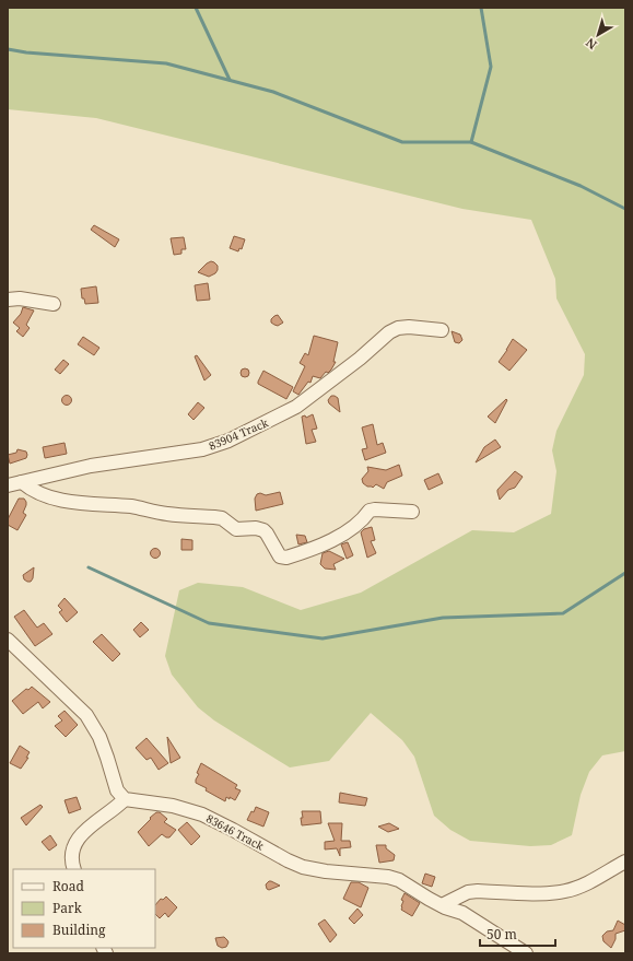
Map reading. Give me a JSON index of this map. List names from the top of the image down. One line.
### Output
{"streets":{"street":["83904 Track","83646 Track"]},"legend":["Road","Park","Building"],"scale_bar":"50 m","north":"bottom left"}
